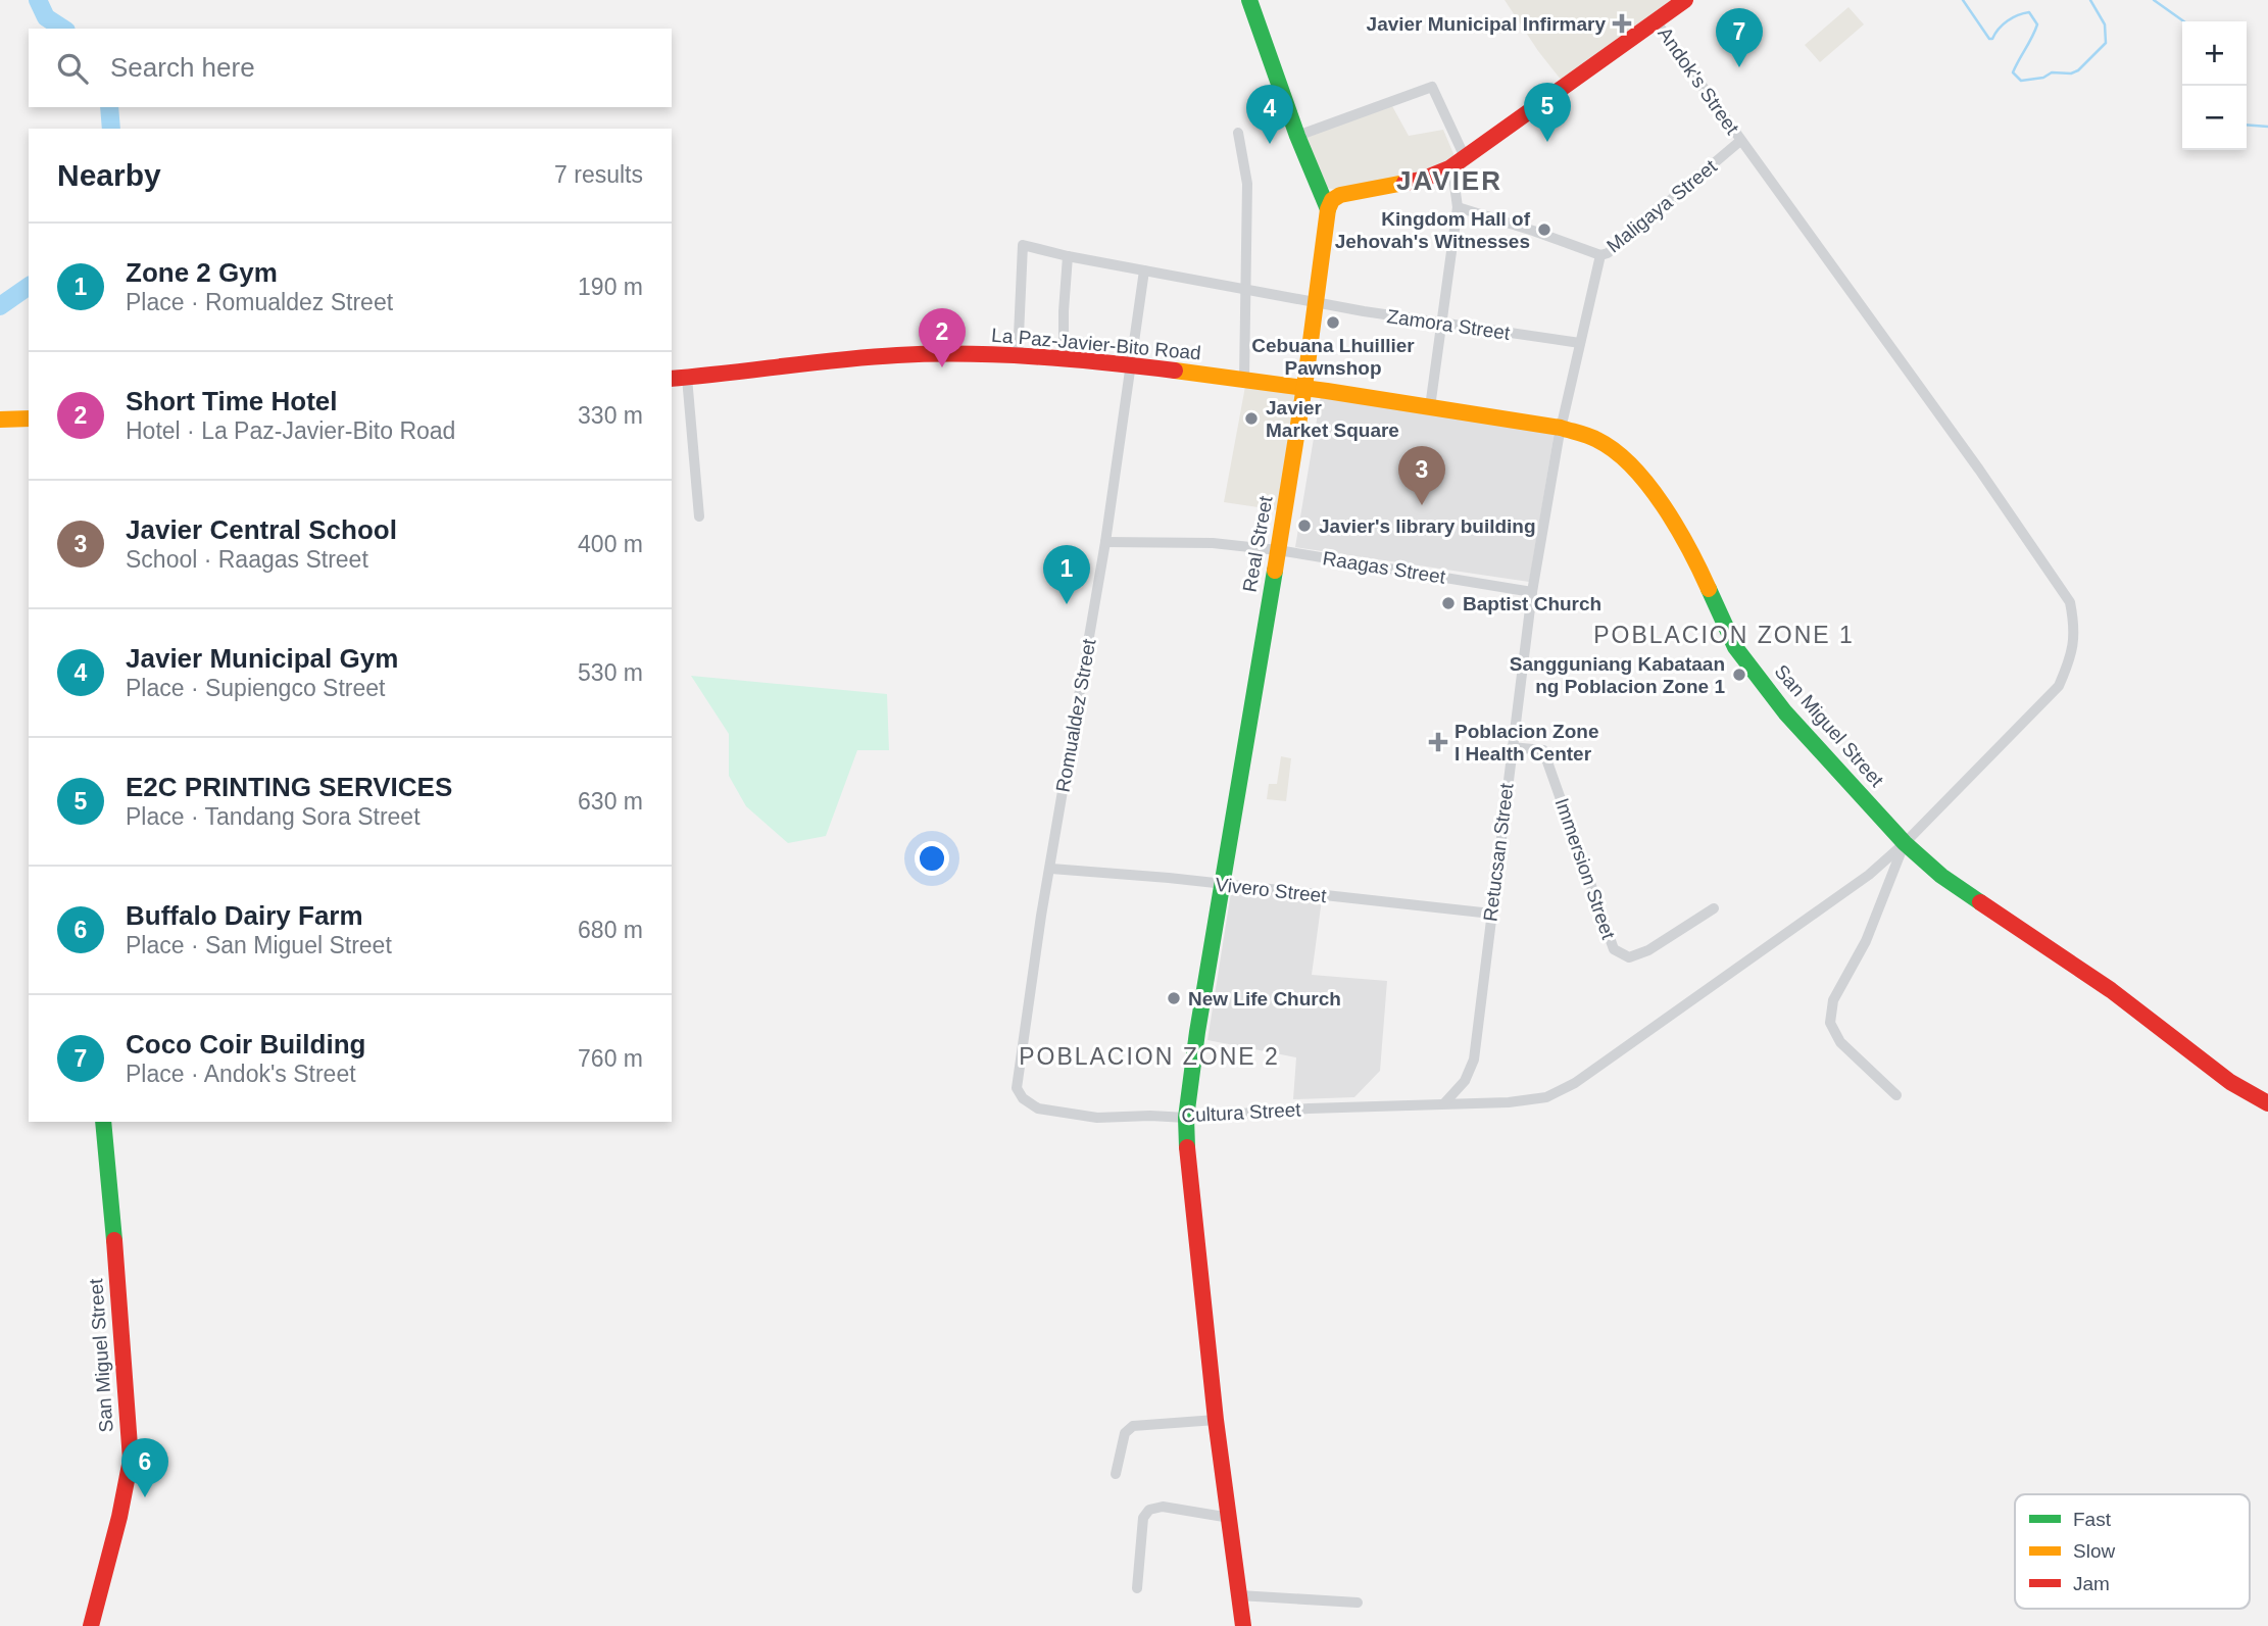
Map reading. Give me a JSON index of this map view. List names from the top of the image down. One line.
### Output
{"streets":{"main road":["La Paz-Javier-Bito Road","Real Street","San Miguel Street"],"street":["Andok's Street","Maligaya Street","Zamora Street","Raagas Street","Romualdez Street","Retucsan Street","Immersion Street","Vivero Street","Cultura Street"]},"crossings":[["Andok's Street","Maligaya Street"],["Andok's Street","San Miguel Street"],["Andok's Street","Cultura Street"],["Maligaya Street","Retucsan Street"],["Zamora Street","Real Street"],["Zamora Street","Retucsan Street"],["La Paz-Javier-Bito Road","Real Street"],["La Paz-Javier-Bito Road","Romualdez Street"],["La Paz-Javier-Bito Road","San Miguel Street"],["Real Street","Raagas Street"],["Real Street","San Miguel Street"],["Real Street","Vivero Street"],["Real Street","Cultura Street"],["Raagas Street","Romualdez Street"],["Raagas Street","Retucsan Street"],["Romualdez Street","Vivero Street"],["Romualdez Street","Cultura Street"],["San Miguel Street","Retucsan Street"],["San Miguel Street","Cultura Street"],["Retucsan Street","Immersion Street"],["Retucsan Street","Vivero Street"],["Retucsan Street","Cultura Street"]],"districts":["JAVIER","POBLACION ZONE 1","POBLACION ZONE 2"],"places":{"health":["Javier Municipal Infirmary","Poblacion Zone I Health Center"],"other":["Kingdom Hall of Jehovah's Witnesses","Cebuana Lhuillier Pawnshop","Javier Market Square","Javier's library building","Baptist Church","Sangguniang Kabataan ng Poblacion Zone 1","New Life Church"]},"legend":["Fast","Slow","Jam"],"page":{"pins":["7","5","4","2","3","1","6"],"map_buttons":["+","−"],"search":"Search here","heading":["Nearby","7 results"],"list":[{"mark":"1","name":"Zone 2 Gym","note":"Place · Romualdez Street","value":"190 m"},{"mark":"2","name":"Short Time Hotel","note":"Hotel · La Paz-Javier-Bito Road","value":"330 m"},{"mark":"3","name":"Javier Central School","note":"School · Raagas Street","value":"400 m"},{"mark":"4","name":"Javier Municipal Gym","note":"Place · Supiengco Street","value":"530 m"},{"mark":"5","name":"E2C PRINTING SERVICES","note":"Place · Tandang Sora Street","value":"630 m"},{"mark":"6","name":"Buffalo Dairy Farm","note":"Place · San Miguel Street","value":"680 m"},{"mark":"7","name":"Coco Coir Building","note":"Place · Andok's Street","value":"760 m"}]}}
